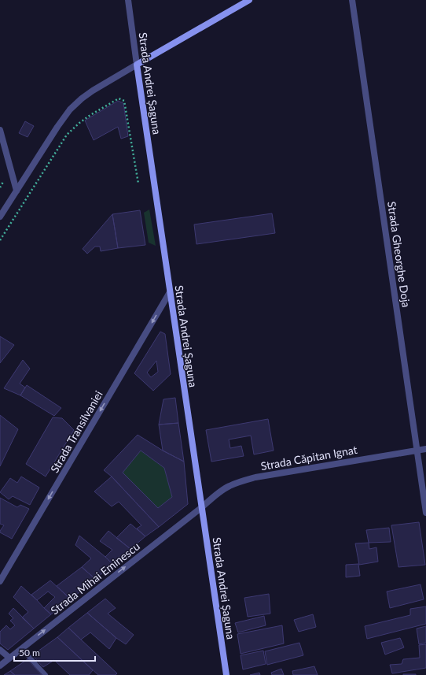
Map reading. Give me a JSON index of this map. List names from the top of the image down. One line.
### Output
{"streets":{"main road":["Strada Andrei Șaguna"],"street":["Strada Gheorghe Doja","Strada Transilvaniei","Strada Căpitan Ignat","Strada Mihai Eminescu"]},"crossings":[["Strada Andrei Șaguna","Strada Transilvaniei"],["Strada Andrei Șaguna","Strada Căpitan Ignat"],["Strada Andrei Șaguna","Strada Mihai Eminescu"],["Strada Gheorghe Doja","Strada Căpitan Ignat"],["Strada Căpitan Ignat","Strada Mihai Eminescu"]],"one_way":["Strada Transilvaniei","Strada Mihai Eminescu"],"scale_bar":"50 m"}
